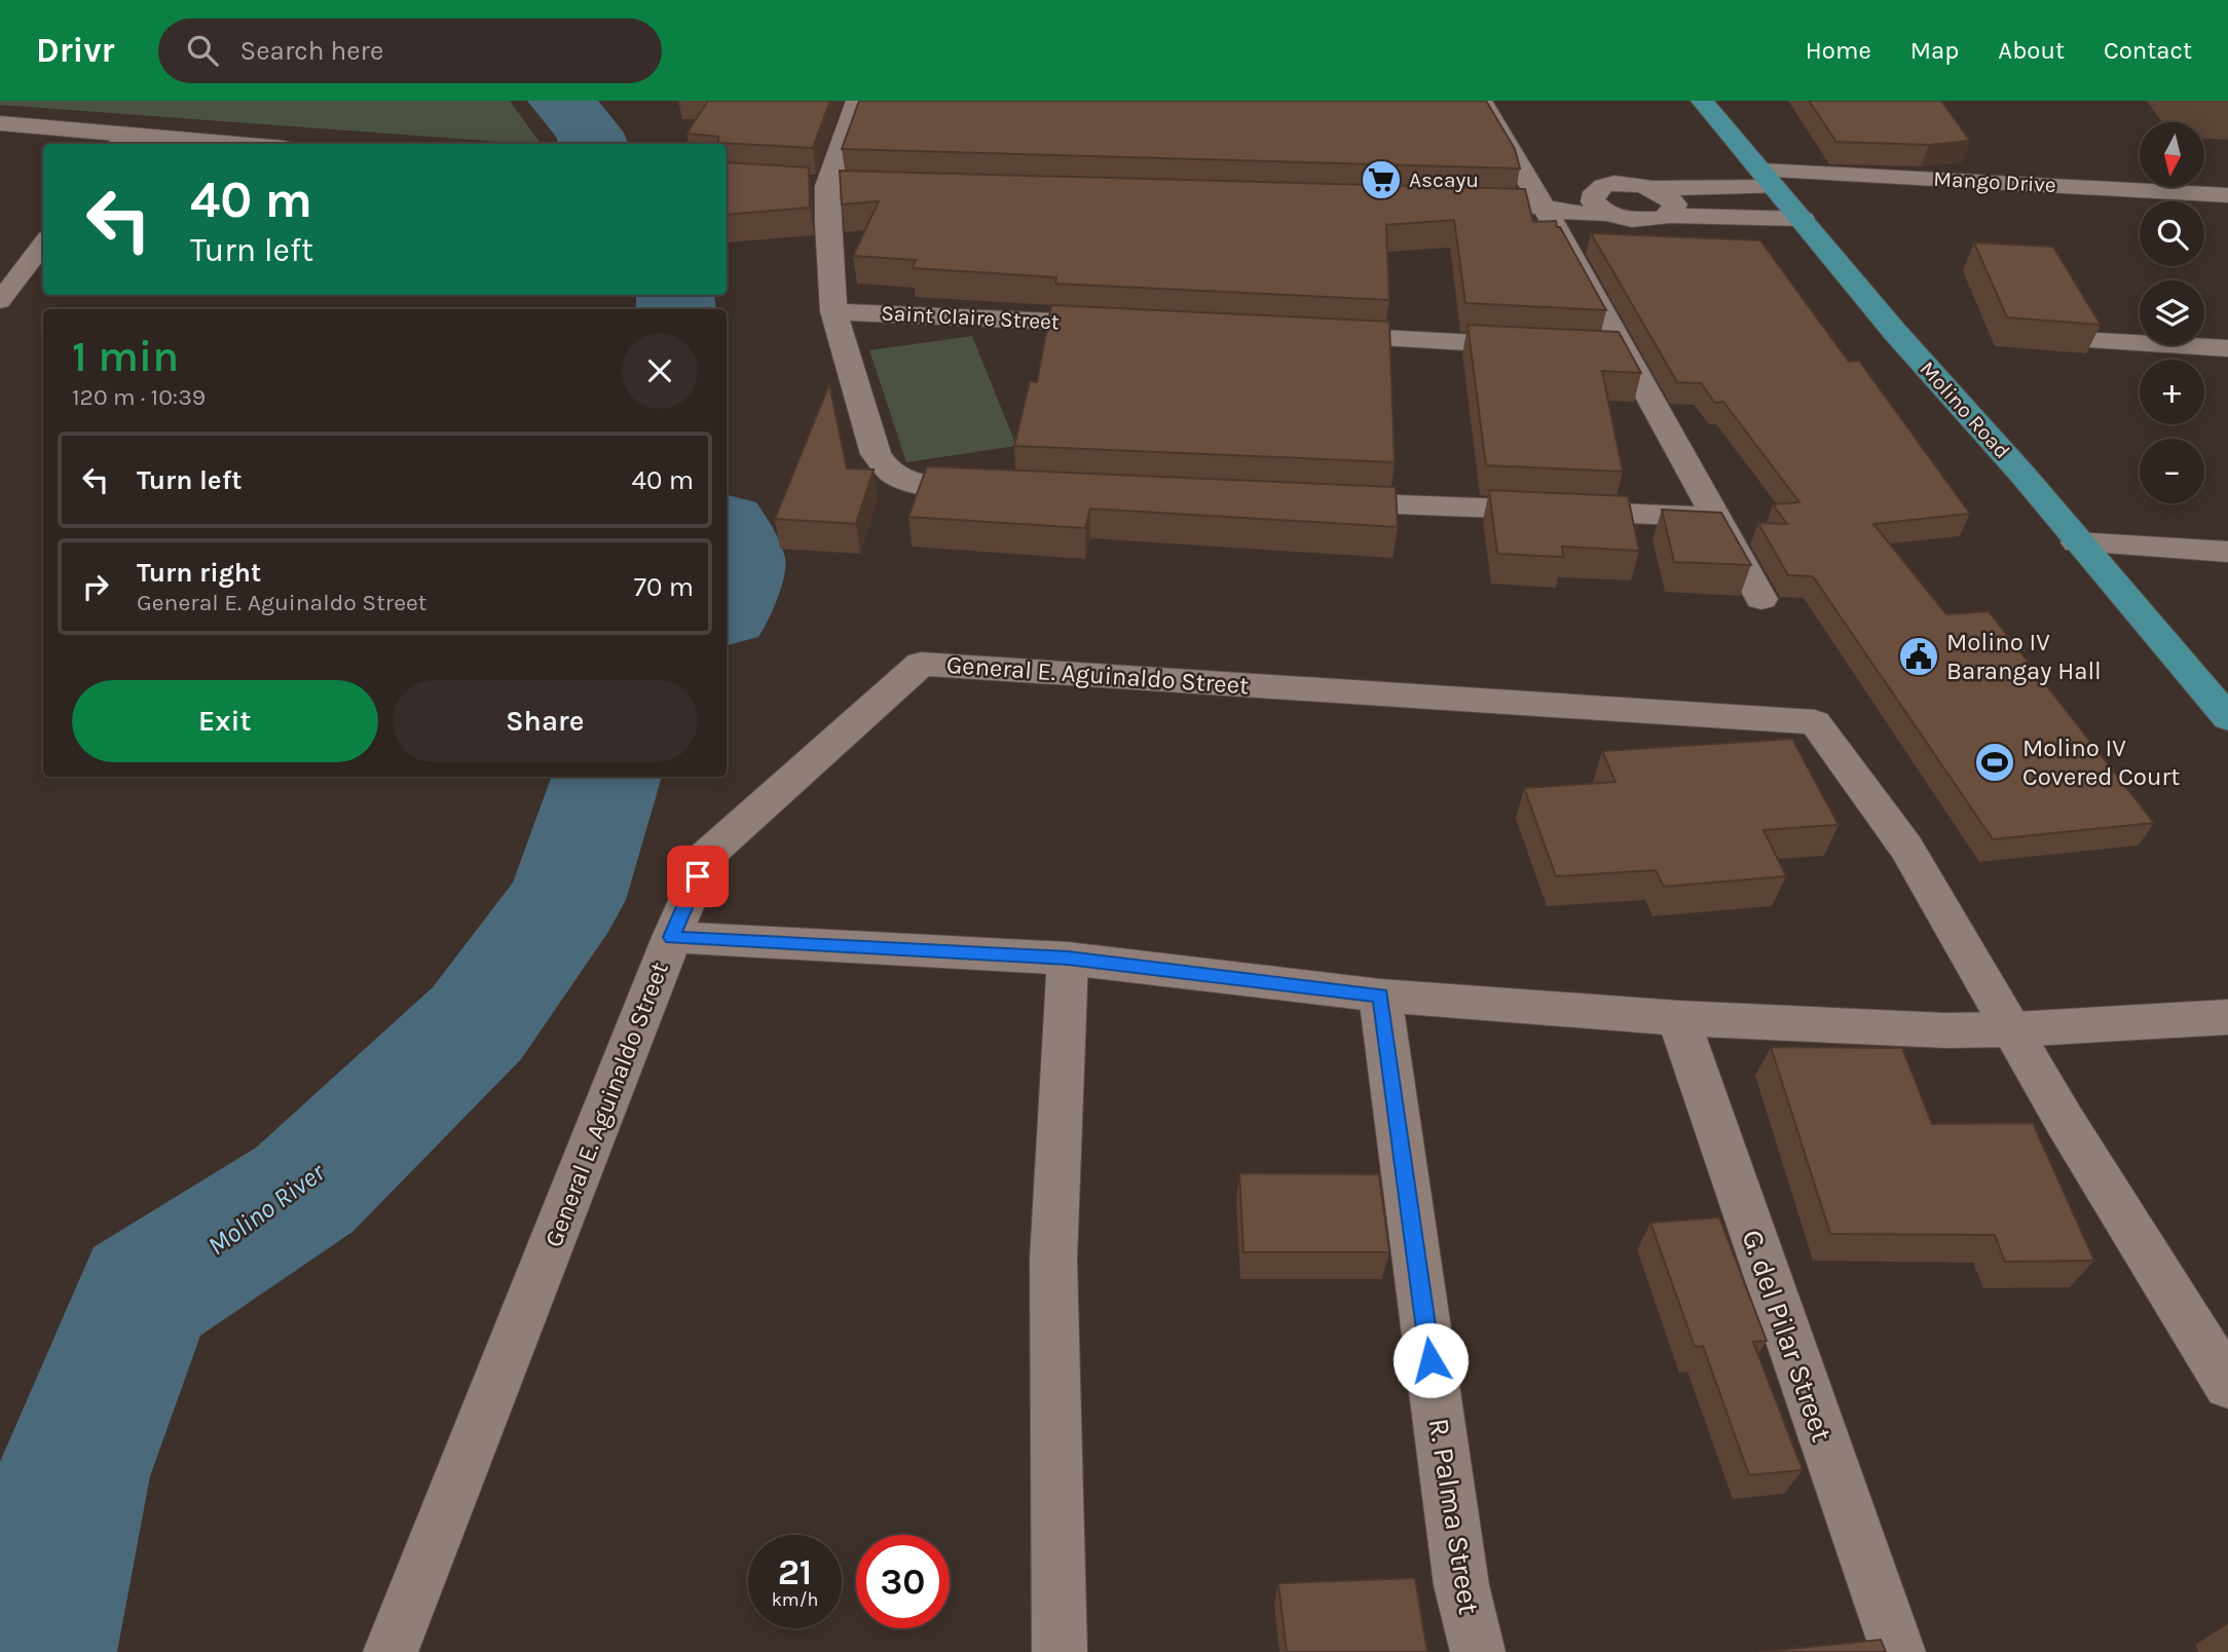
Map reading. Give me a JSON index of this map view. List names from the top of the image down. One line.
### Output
{"streets":{"main road":["Molino Road"],"street":["Mango Drive","Saint Claire Street","General E. Aguinaldo Street","G. del Pilar Street","R. Palma Street"]},"crossings":[["Mango Drive","Molino Road"]],"water":["Molino River"],"places":{"supermarket":["Ascayu"],"public building":["Molino IV Barangay Hall"],"sports":["Molino IV Covered Court"]},"north":"bottom","page":{"header":"Drivr","search":"Search here","nav":["Home","Map","About","Contact"],"map_buttons":["+","−"],"turn":["40 m","Turn left"],"heading":["1 min","120 m · 10:39"],"list":[{"name":"Turn left","value":"40 m"},{"name":"Turn right","note":"General E. Aguinaldo Street","value":"70 m"}],"buttons":["Exit","Share"],"speed":"21 km/h","limit":"30"}}
